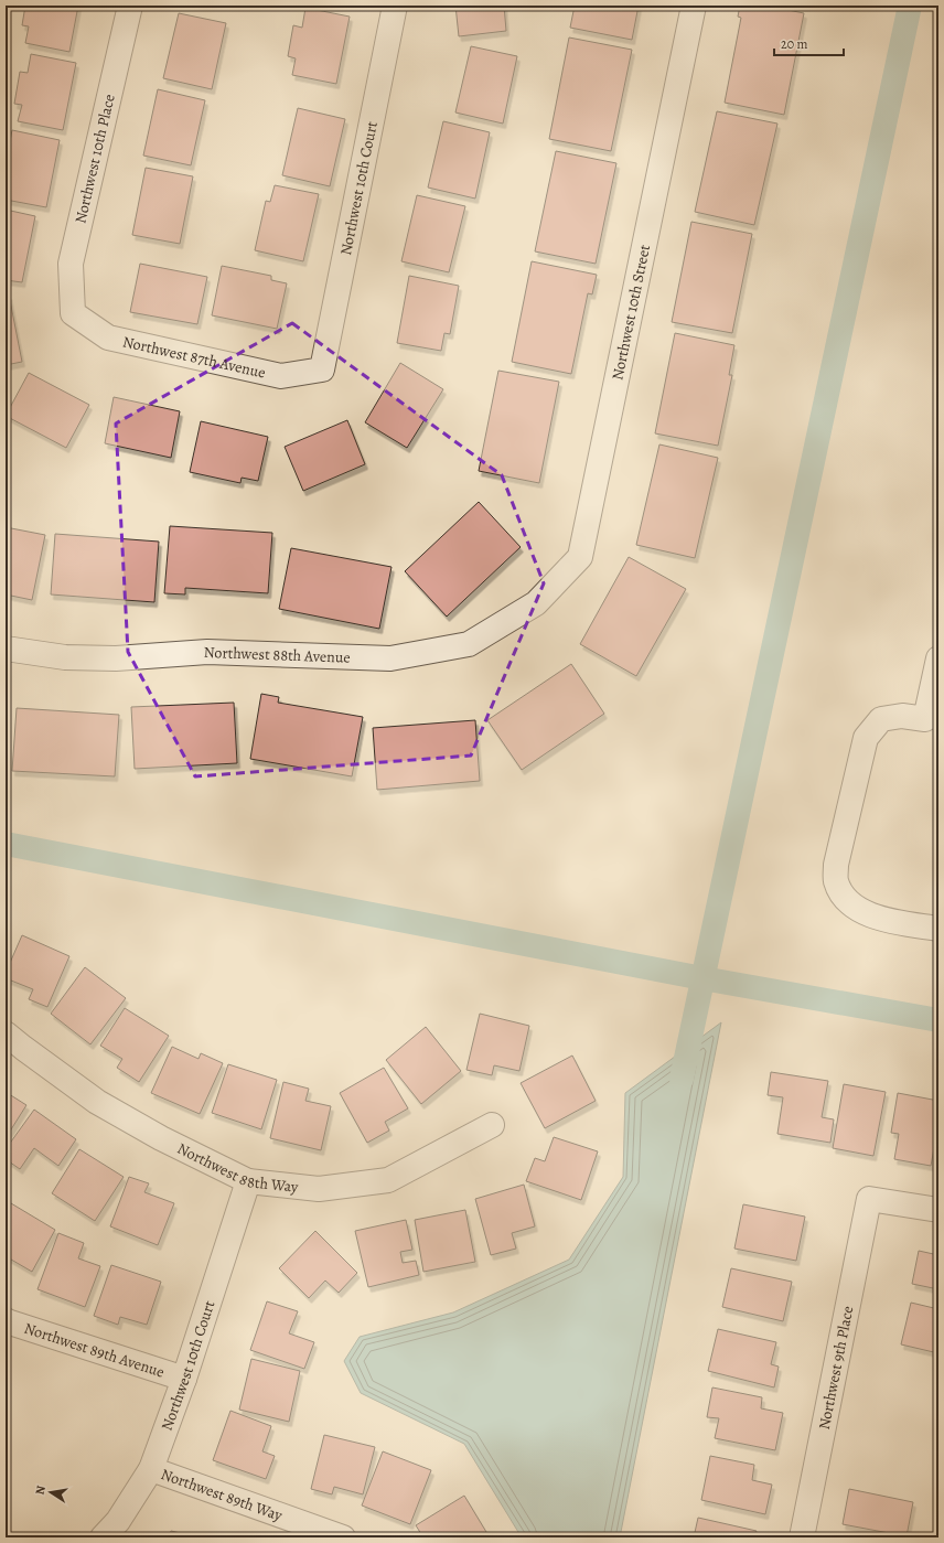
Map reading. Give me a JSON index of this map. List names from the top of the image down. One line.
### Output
{"streets":{"street":["Northwest 10th Place","Northwest 10th Court","Northwest 10th Street","Northwest 87th Avenue","Northwest 88th Avenue","Northwest 88th Way","Northwest 89th Avenue","Northwest 9th Place","Northwest 89th Way"]},"crossings":[["Northwest 10th Place","Northwest 87th Avenue"],["Northwest 10th Court","Northwest 87th Avenue"],["Northwest 10th Court","Northwest 88th Way"],["Northwest 10th Court","Northwest 89th Avenue"],["Northwest 10th Court","Northwest 89th Way"],["Northwest 10th Street","Northwest 88th Avenue"]],"scale_bar":"20 m","north":"left"}
